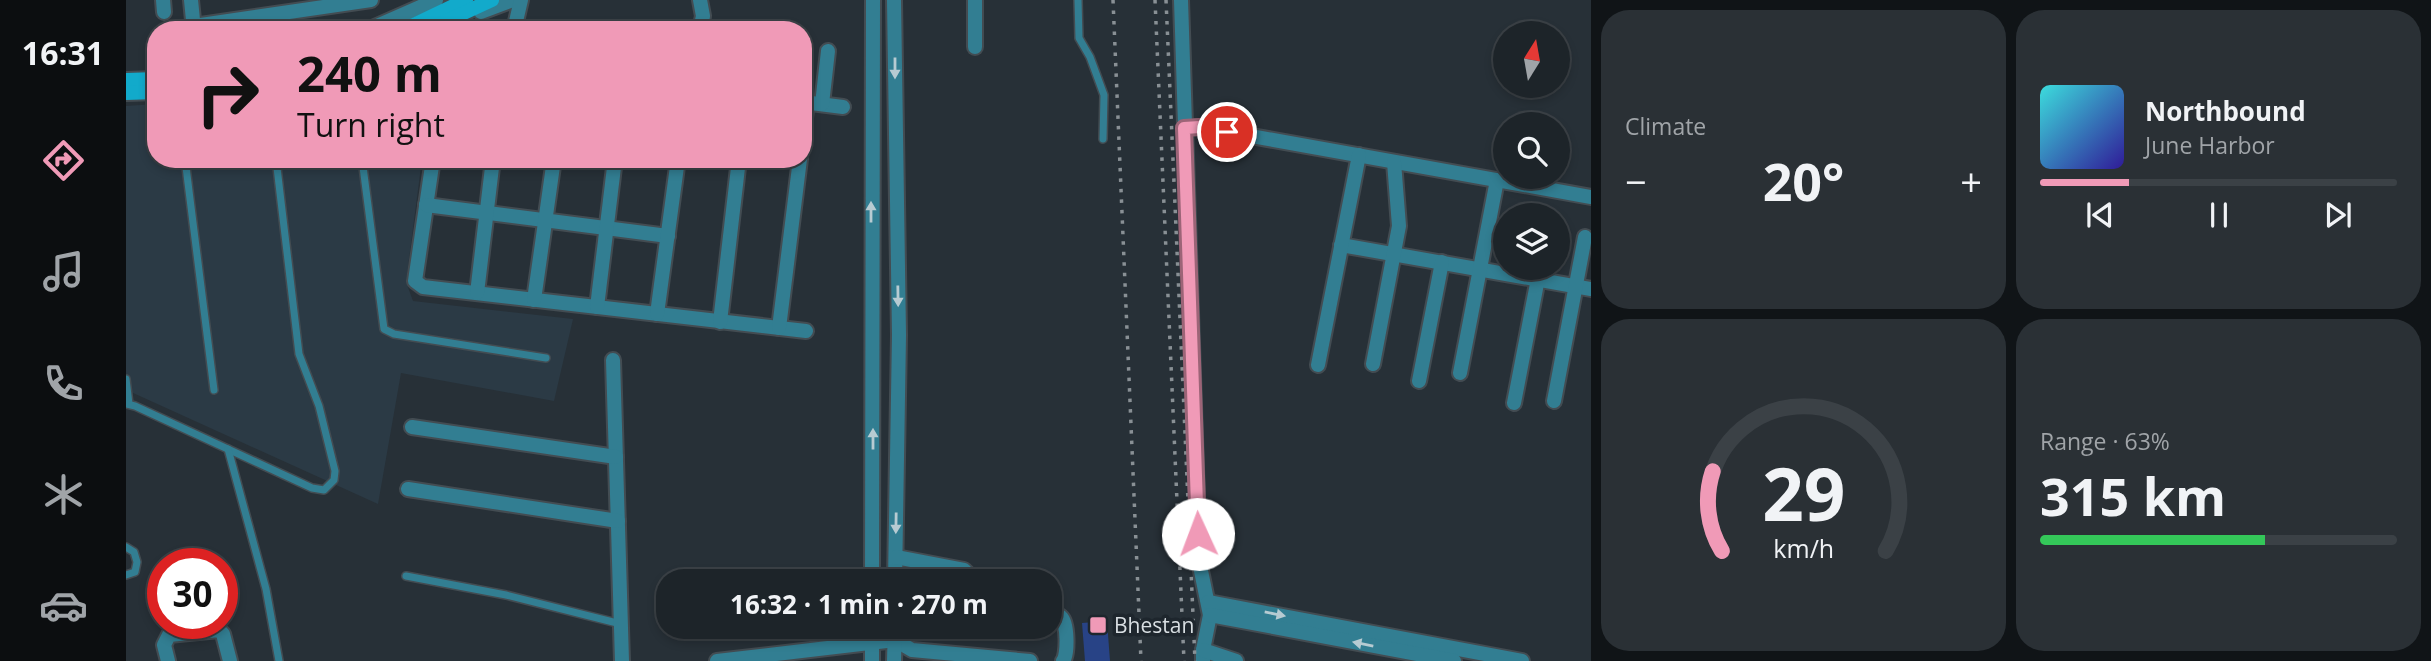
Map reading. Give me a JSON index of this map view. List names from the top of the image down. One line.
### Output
{"places":{"transit":["Bhestan"]},"north":"top","page":{"tabs":"16:31","tile":["Climate",["Range · 63%","315 km"]],"turn":["240 m","Turn right"],"song":["Northbound","June Harbor"],"heat":["−","20°","+"],"limit":"30","trip":"16:32 · 1 min · 270 m","gauge":["29","km/h"]}}
